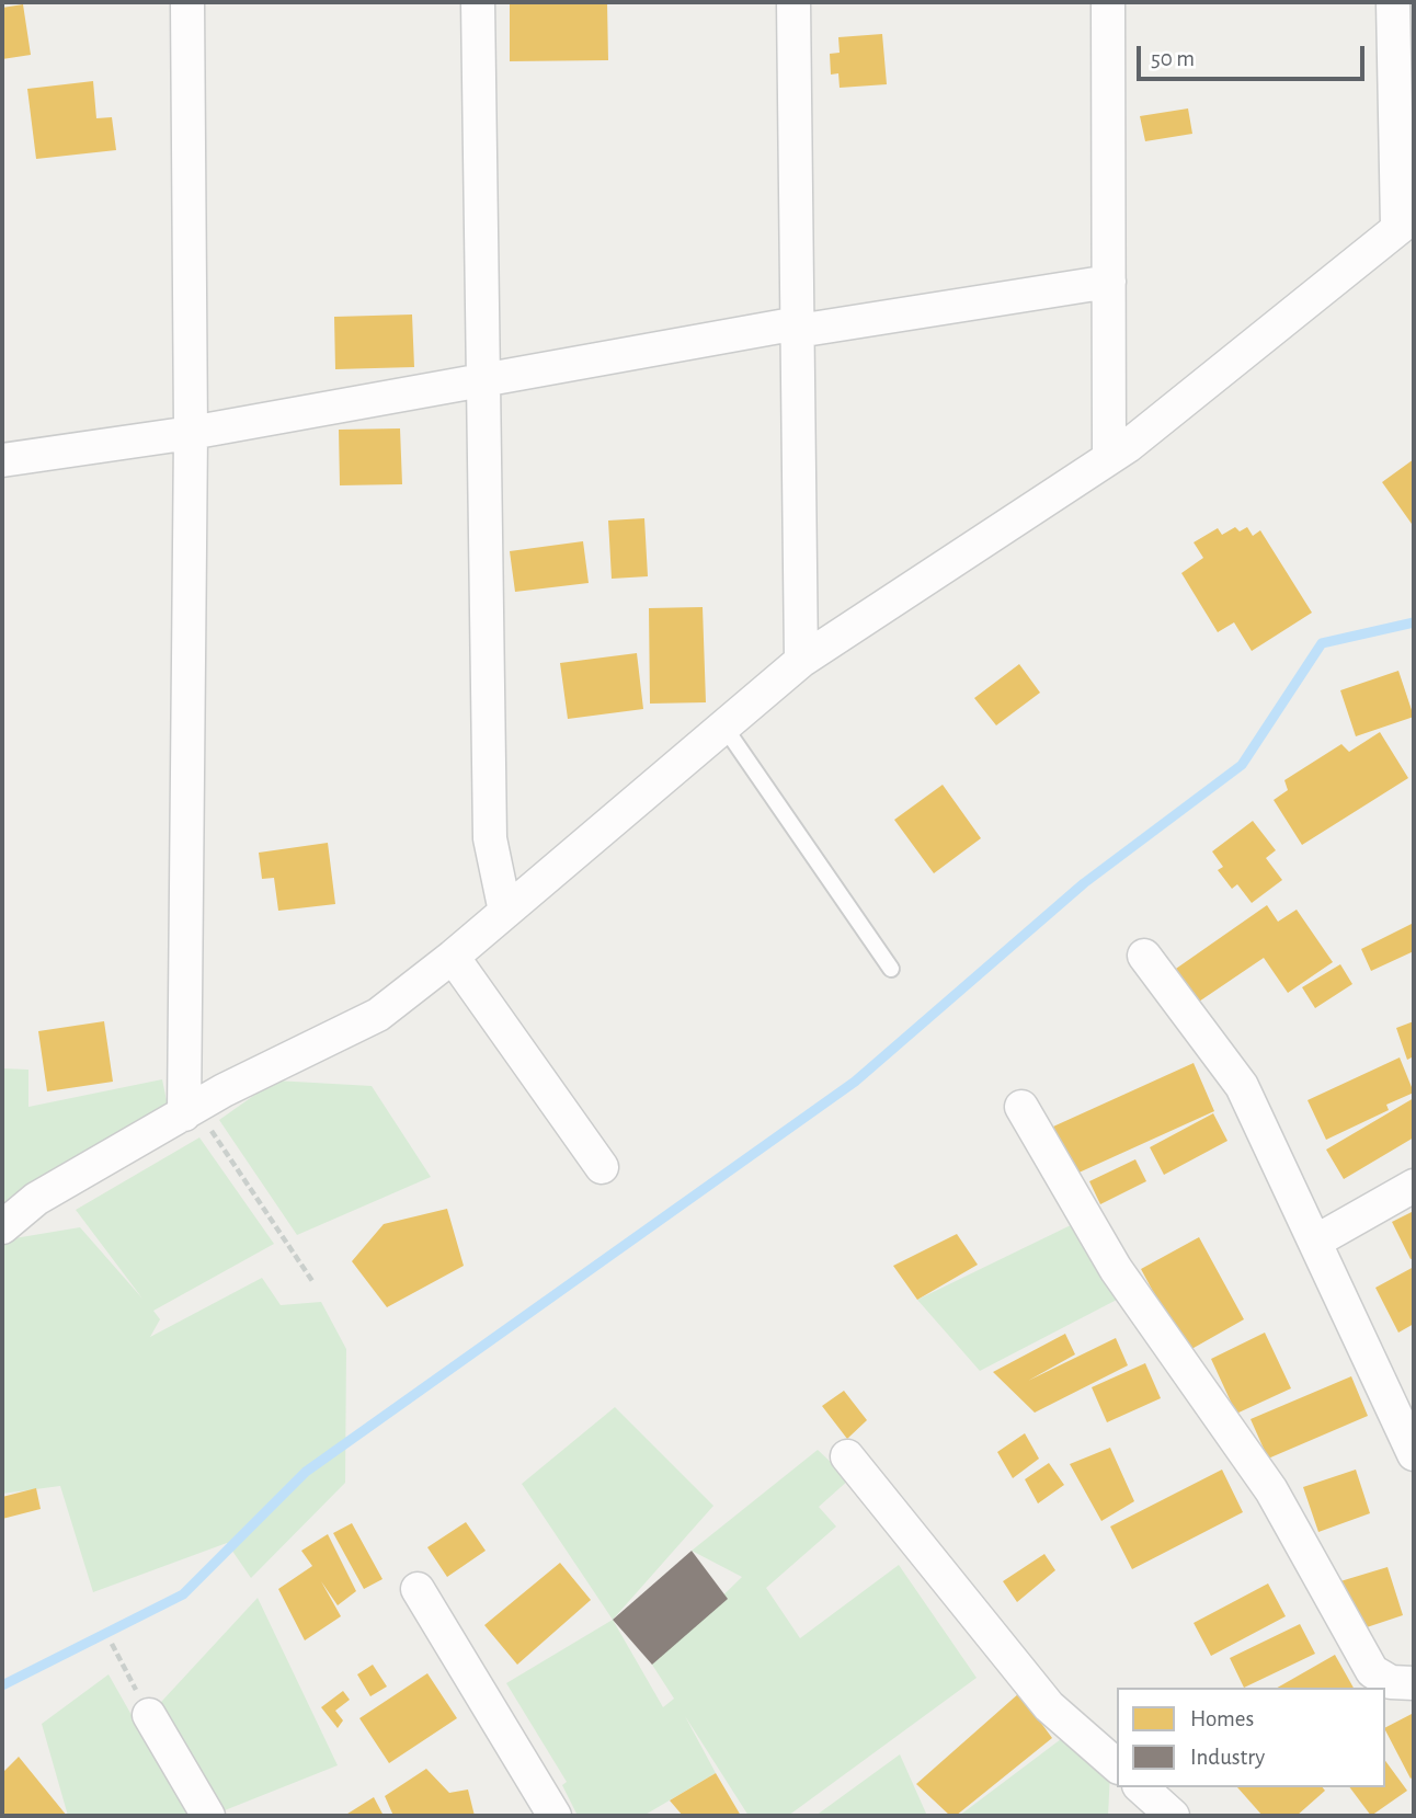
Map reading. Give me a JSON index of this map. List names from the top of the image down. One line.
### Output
{"legend":["Homes","Industry"],"scale_bar":"50 m"}
